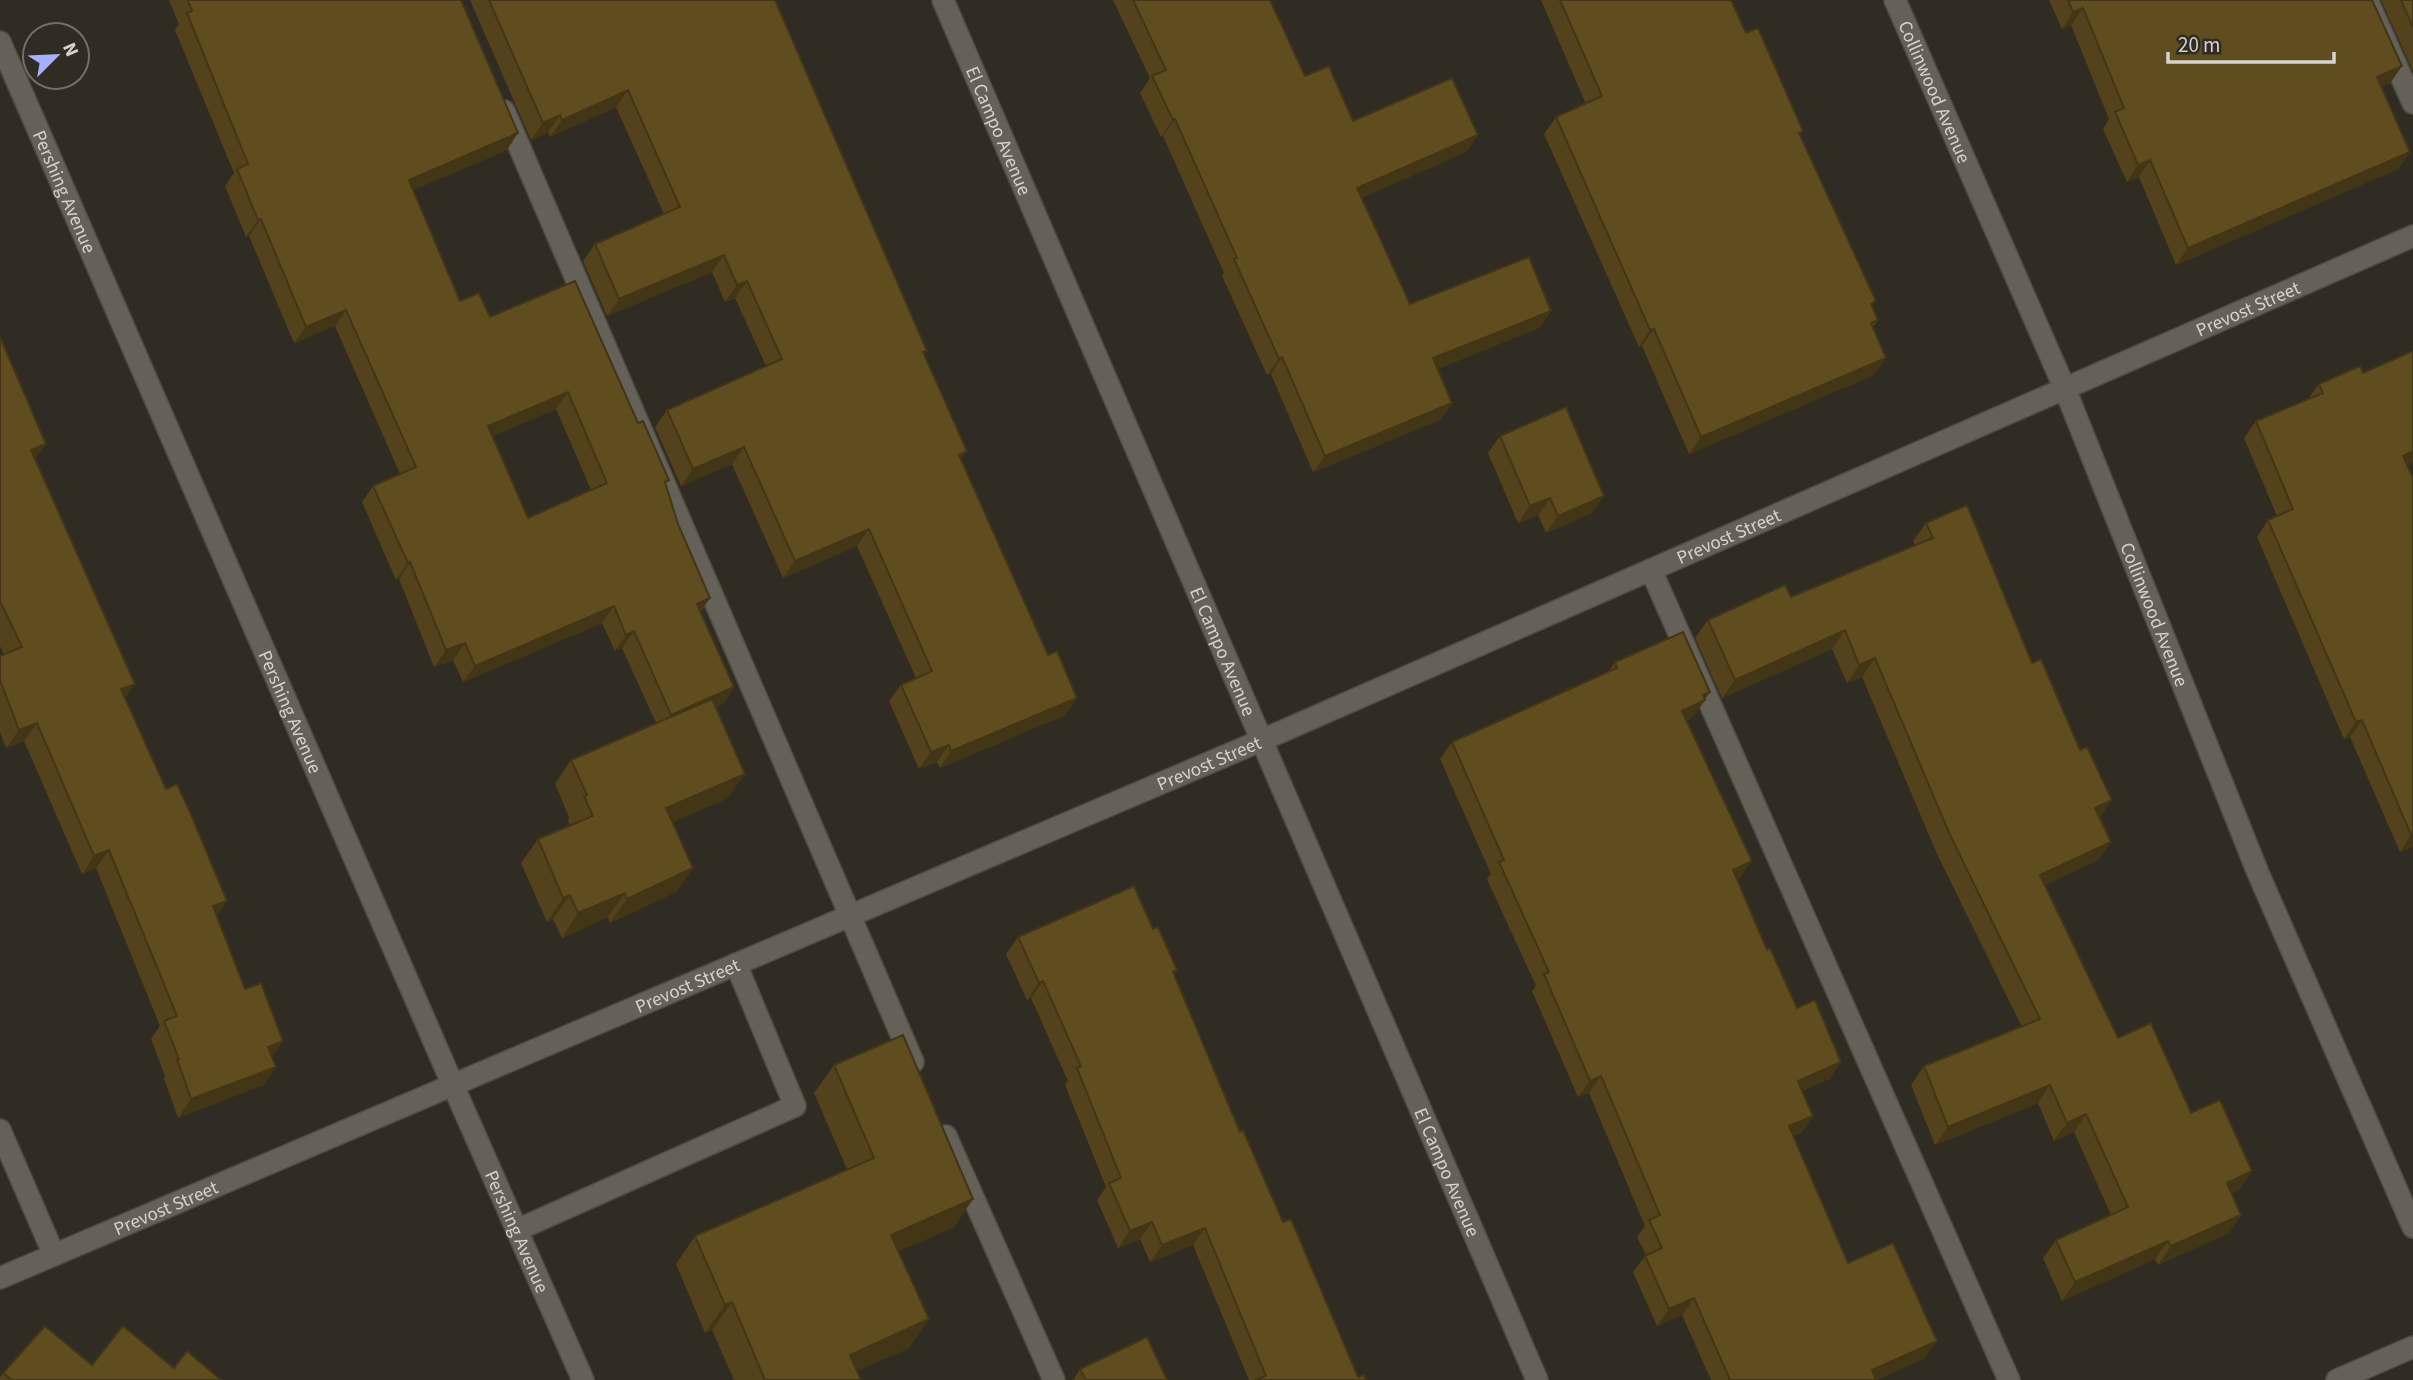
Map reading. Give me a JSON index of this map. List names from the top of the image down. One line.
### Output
{"streets":{"street":["Collinwood Avenue","El Campo Avenue","Pershing Avenue","Prevost Street"]},"crossings":[["Collinwood Avenue","Prevost Street"],["El Campo Avenue","Prevost Street"],["Pershing Avenue","Prevost Street"]],"scale_bar":"20 m","north":"top right"}
